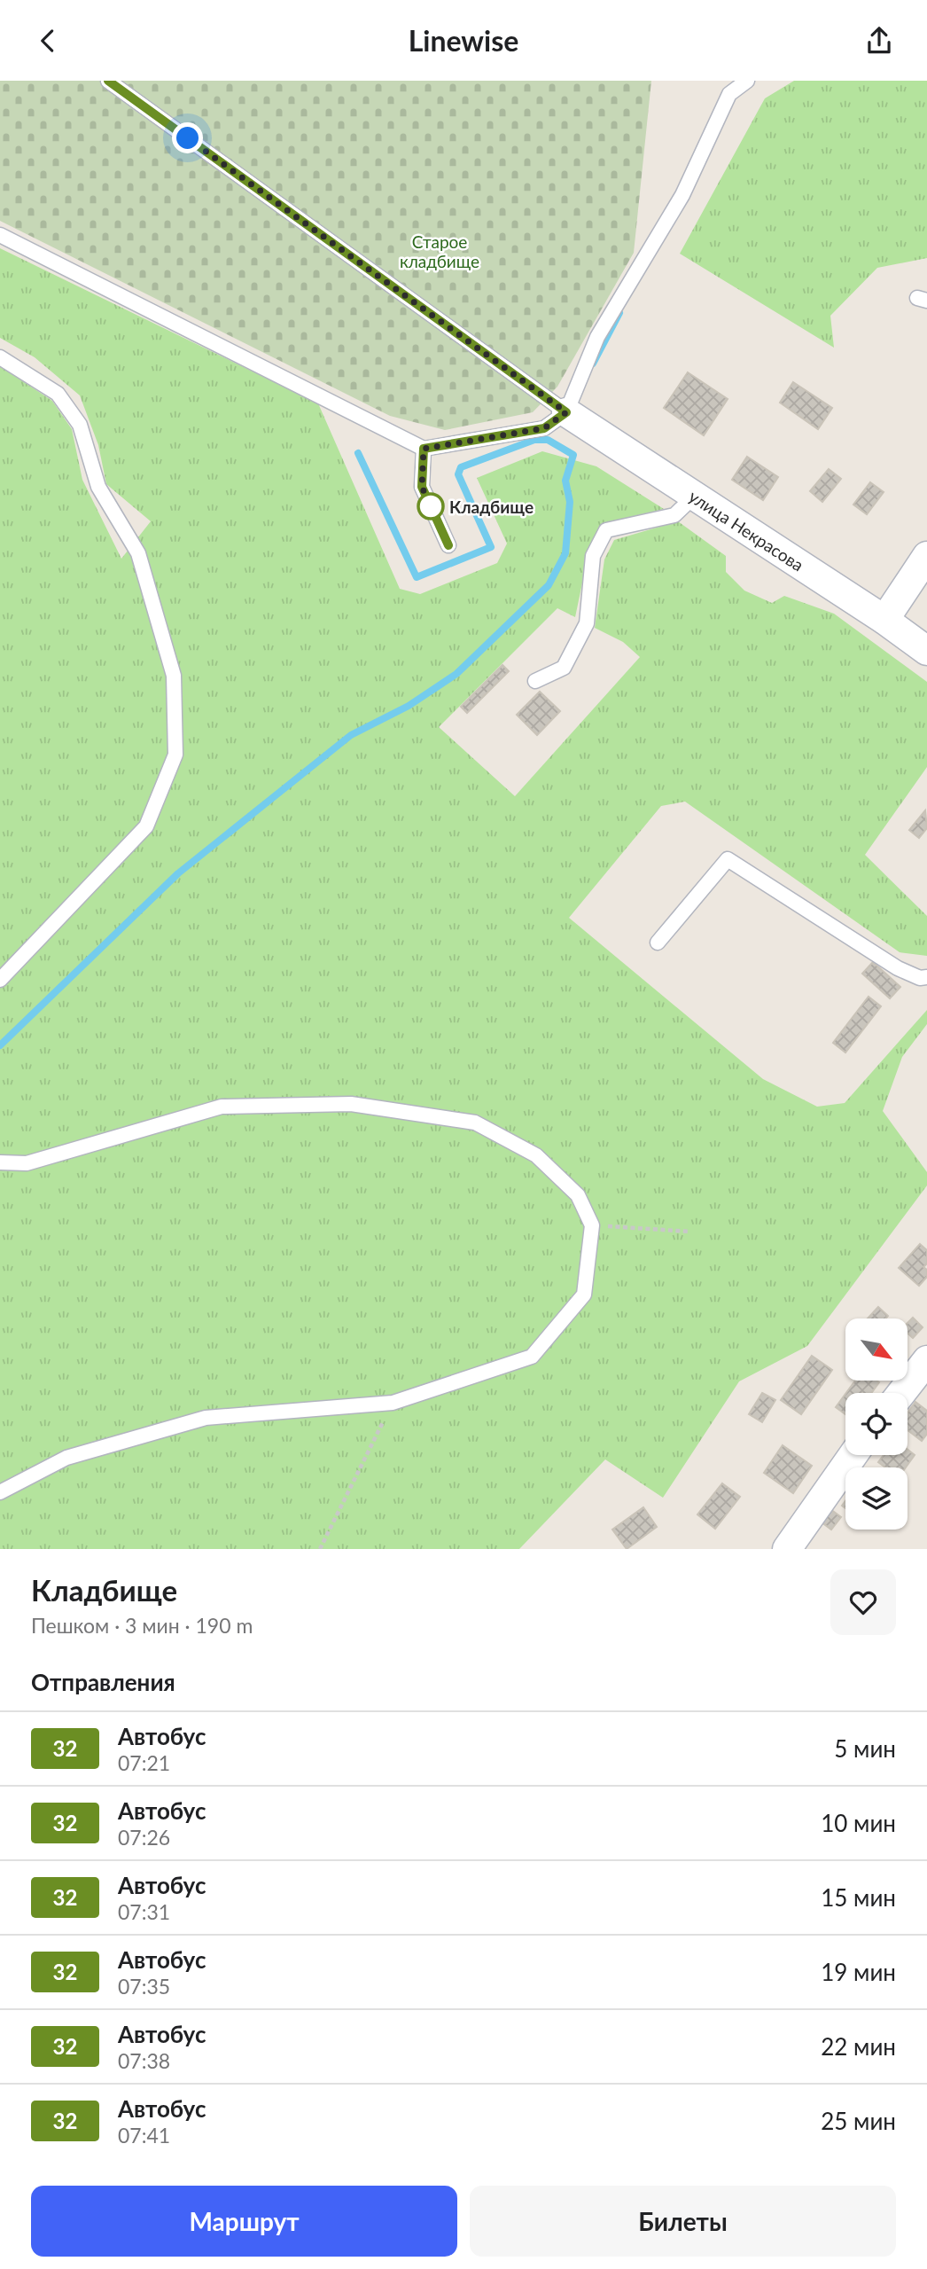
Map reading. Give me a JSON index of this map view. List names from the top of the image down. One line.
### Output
{"streets":{"street":["улица Некрасова"]},"parks":["Старое кладбище"],"places":["Кладбище"],"lines":["bus line 32"],"north":"bottom right","page":{"header":"Linewise","heading":[["Кладбище","Пешком · 3 мин · 190 m"],"Отправления"],"list":[{"mark":"32","name":"Автобус","note":"07:21","value":"5 мин"},{"mark":"32","name":"Автобус","note":"07:26","value":"10 мин"},{"mark":"32","name":"Автобус","note":"07:31","value":"15 мин"},{"mark":"32","name":"Автобус","note":"07:35","value":"19 мин"},{"mark":"32","name":"Автобус","note":"07:38","value":"22 мин"},{"mark":"32","name":"Автобус","note":"07:41","value":"25 мин"}],"buttons":["Маршрут","Билеты"]}}
